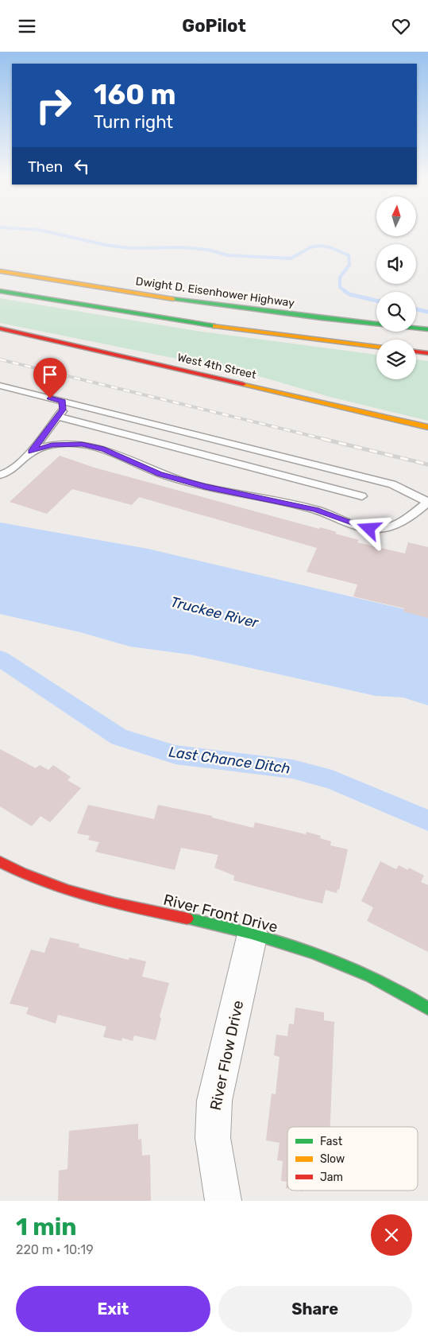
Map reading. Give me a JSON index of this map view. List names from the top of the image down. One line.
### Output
{"streets":{"main road":["Dwight D. Eisenhower Highway","West 4th Street","River Front Drive"],"street":["River Flow Drive"]},"crossings":[["River Front Drive","River Flow Drive"]],"water":["Truckee River","Last Chance Ditch"],"legend":["Fast","Slow","Jam"],"north":"top","page":{"header":"GoPilot","turn":["160 m","Turn right"],"then":"Then","heading":["1 min","220 m · 10:19"],"buttons":["Exit","Share"]}}
